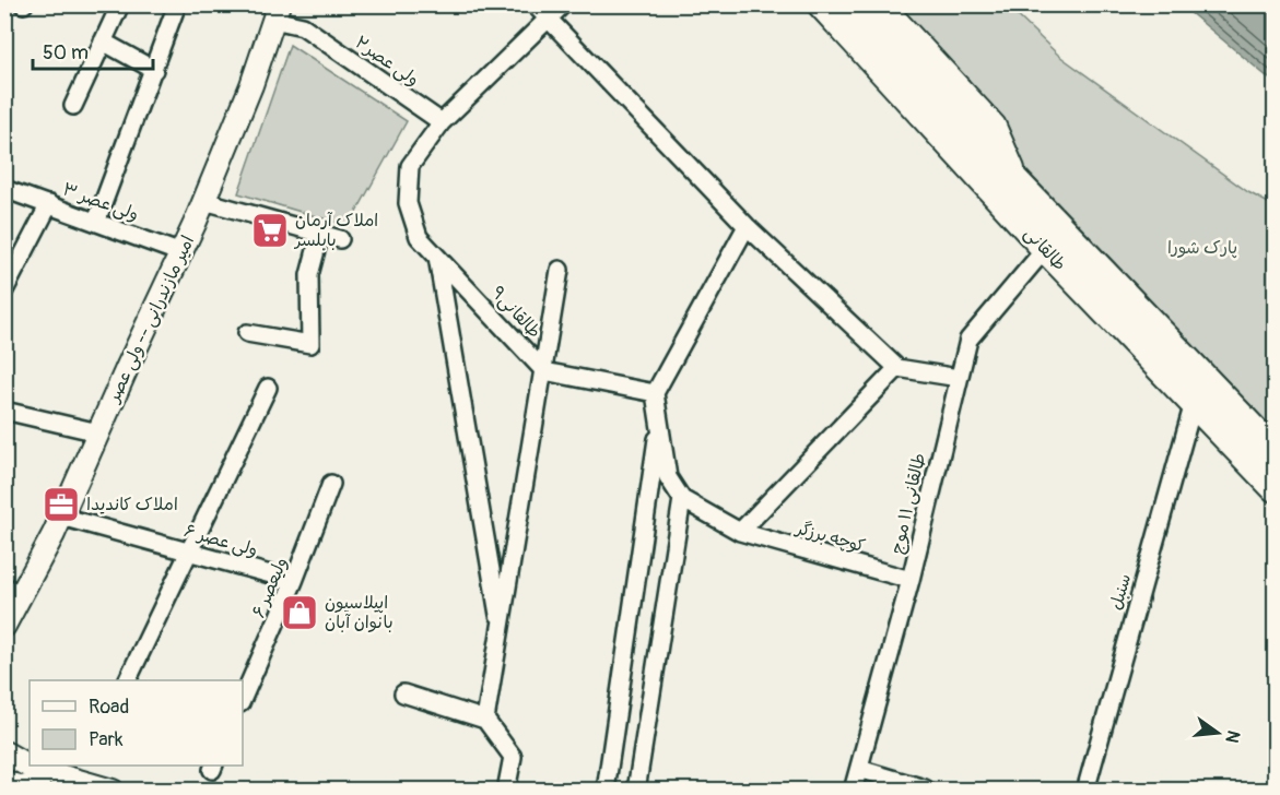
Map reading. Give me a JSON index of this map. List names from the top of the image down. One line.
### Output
{"streets":{"main road":["طالقانی"],"street":["ولی عصر۲","ولی عصر ۳","طالقانی۹","امیر مازندرانی -- ولی عصر","طالقانی ۱۱ موج","کوچه برزگر","ولی عصر ۶","ولیعصر ۶","سنبل"]},"crossings":[["ولی عصر۲","طالقانی۹"],["ولی عصر۲","امیر مازندرانی -- ولی عصر"],["ولی عصر ۳","امیر مازندرانی -- ولی عصر"],["طالقانی","طالقانی ۱۱ موج"],["طالقانی","سنبل"],["امیر مازندرانی -- ولی عصر","ولی عصر ۶"],["طالقانی ۱۱ موج","کوچه برزگر"],["ولی عصر ۶","ولیعصر ۶"]],"parks":["پارک شورا"],"places":{"supermarket":["املاک آرمان بابلسر"],"office":["املاک کاندیدا"],"shop":["اپیلاسیون بانوان آبان"]},"legend":["Road","Park"],"scale_bar":"50 m","north":"right"}
